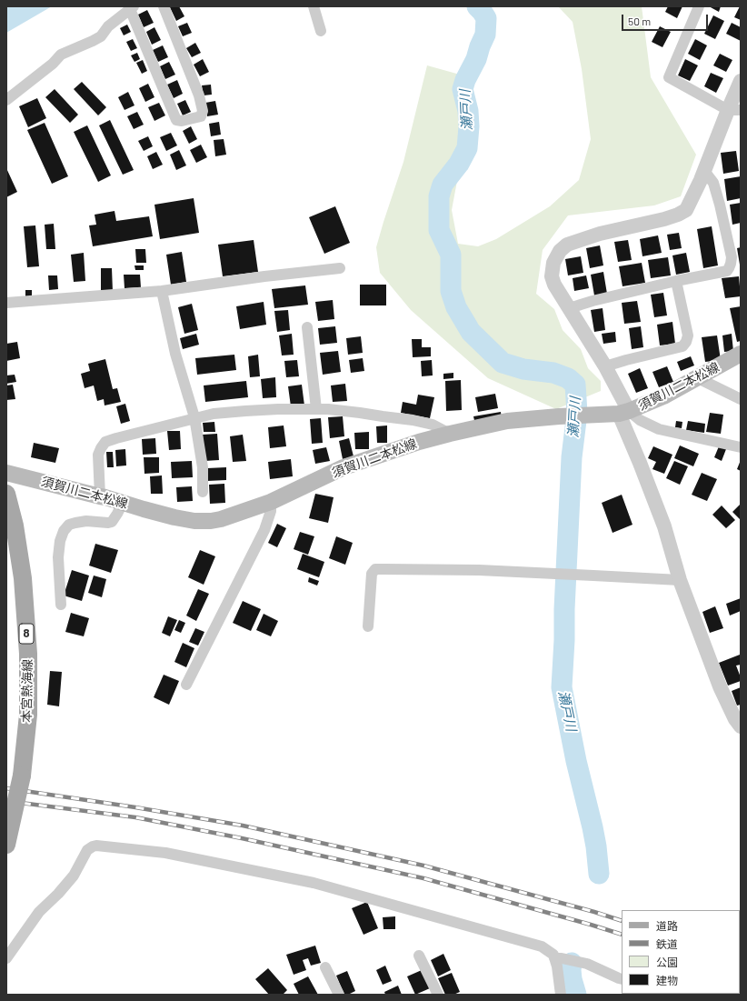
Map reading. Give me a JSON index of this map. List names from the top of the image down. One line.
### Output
{"streets":{"main road":["須賀川二本松線","8","本宮熱海線"]},"water":["瀬戸川"],"legend":["道路","鉄道","公園","建物"],"scale_bar":"50 m"}
